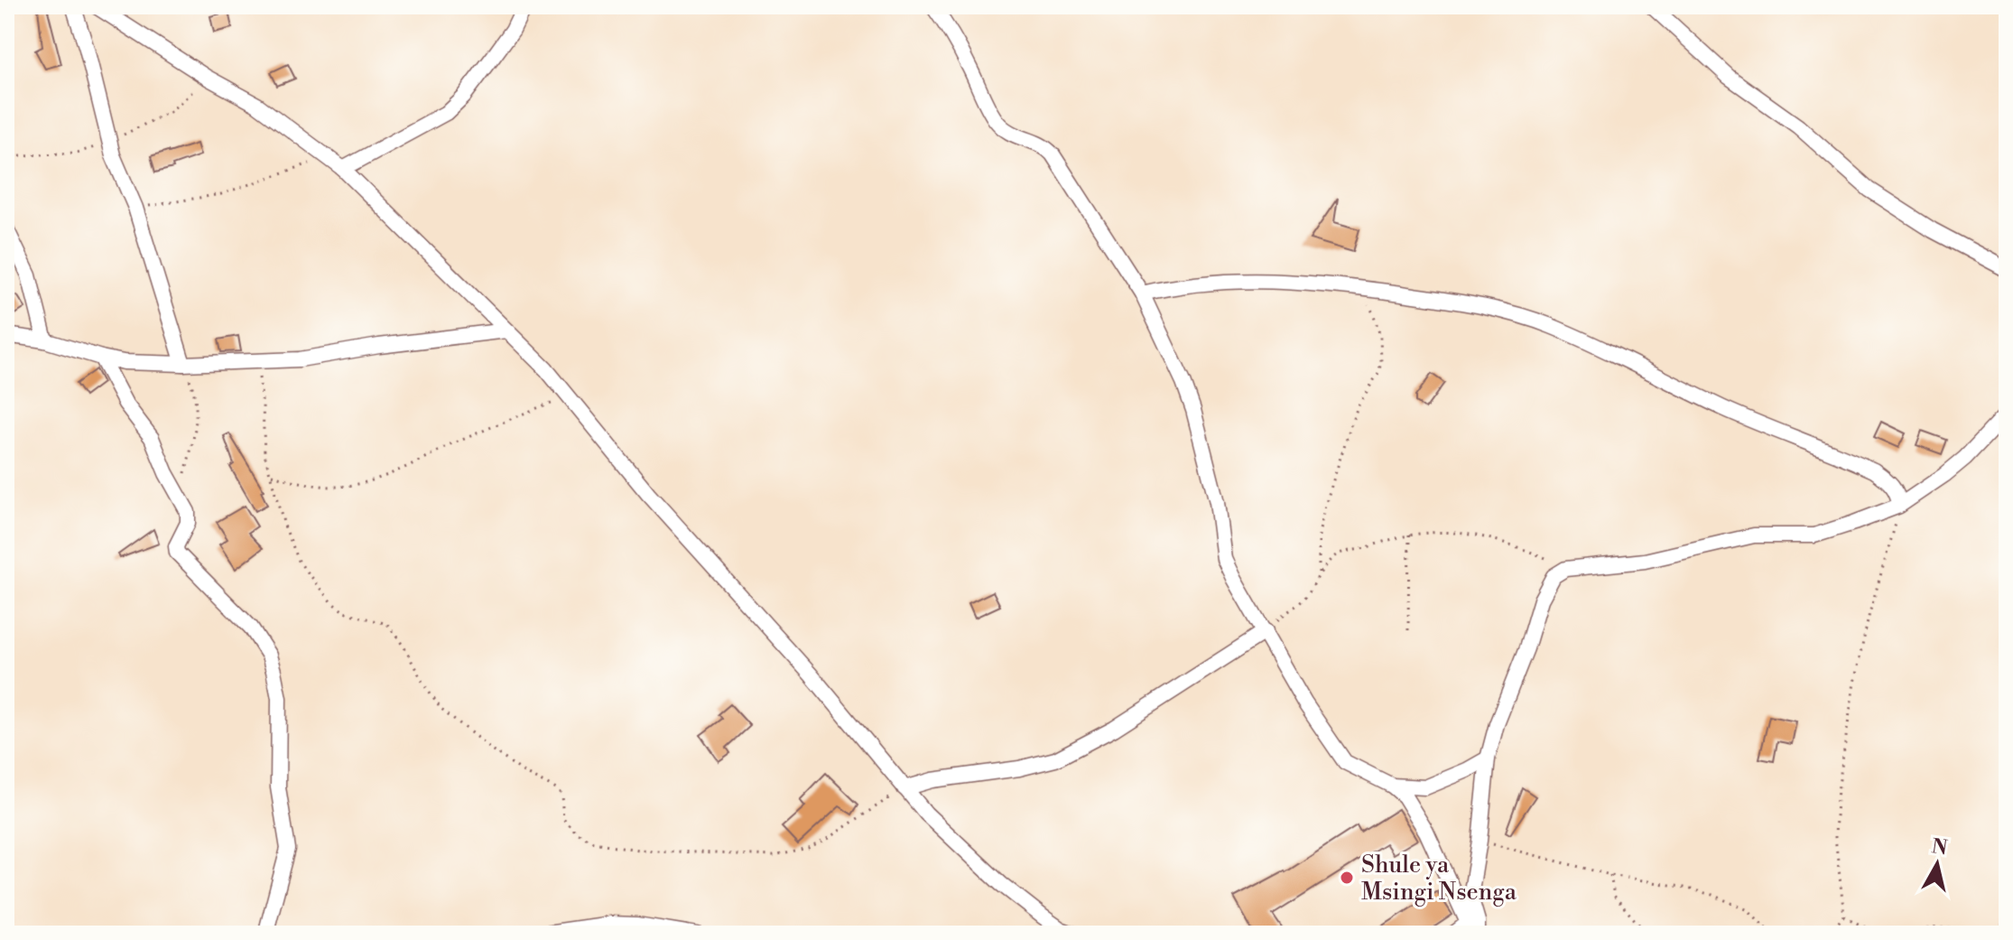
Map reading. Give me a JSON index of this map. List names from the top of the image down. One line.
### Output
{"places":["Shule ya Msingi Nsenga"],"north":"top"}
